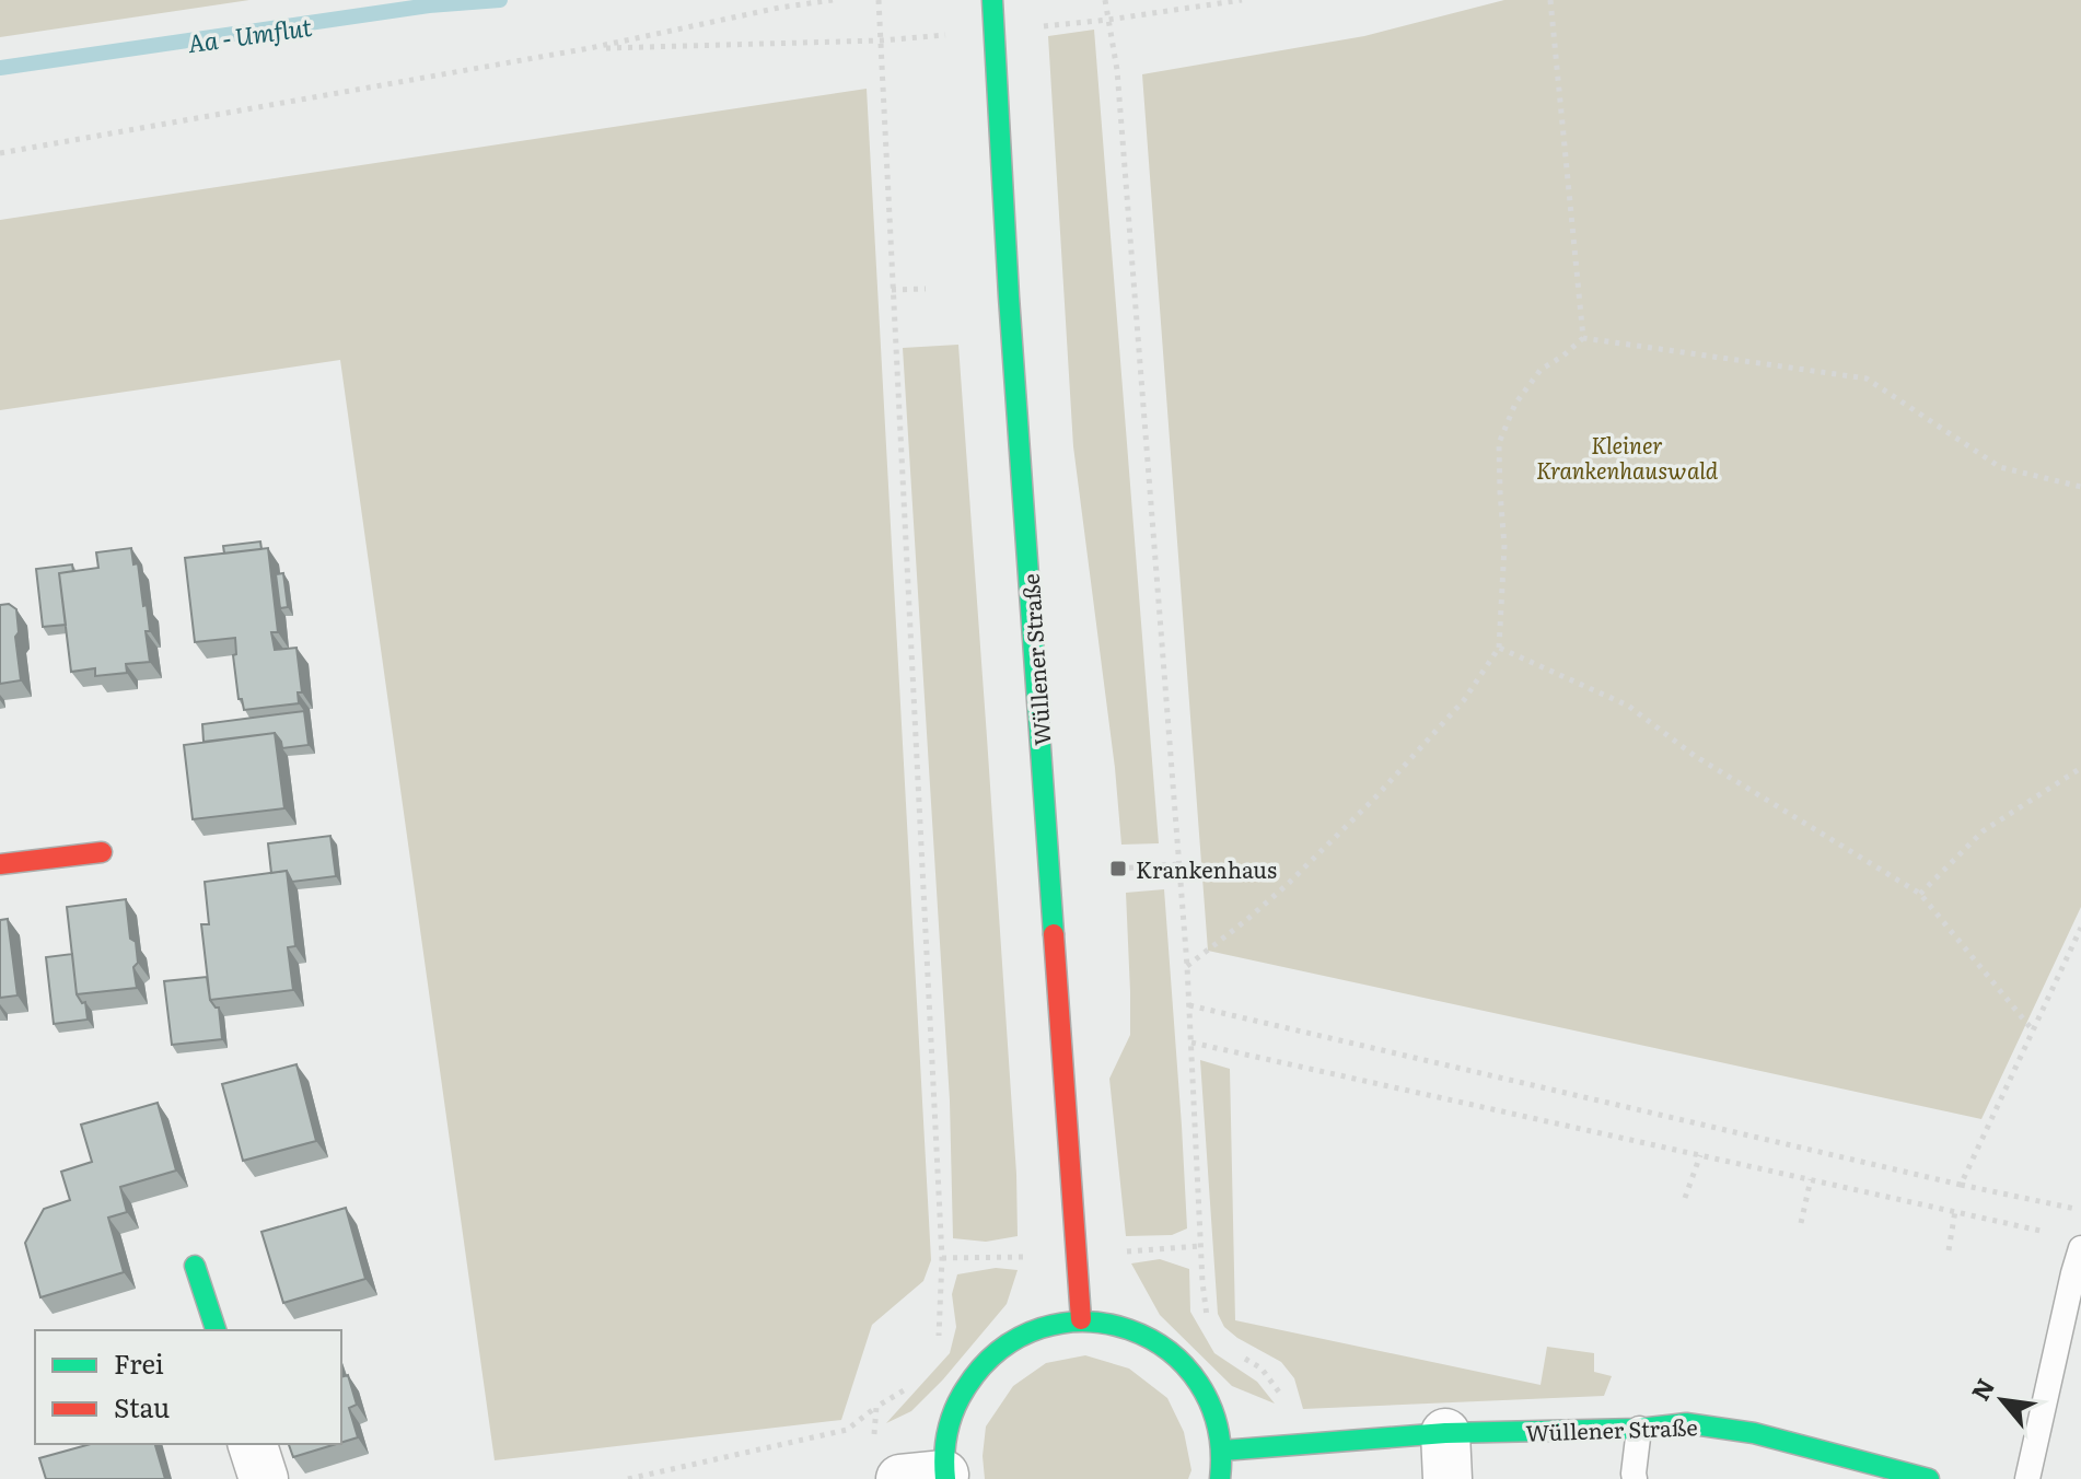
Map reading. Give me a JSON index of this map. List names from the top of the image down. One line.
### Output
{"streets":{"main road":["Wüllener Straße"]},"water":["Aa - Umflut"],"parks":["Kleiner Krankenhauswald"],"places":{"transit":["Krankenhaus"]},"legend":["Frei","Stau"],"north":"top left"}
